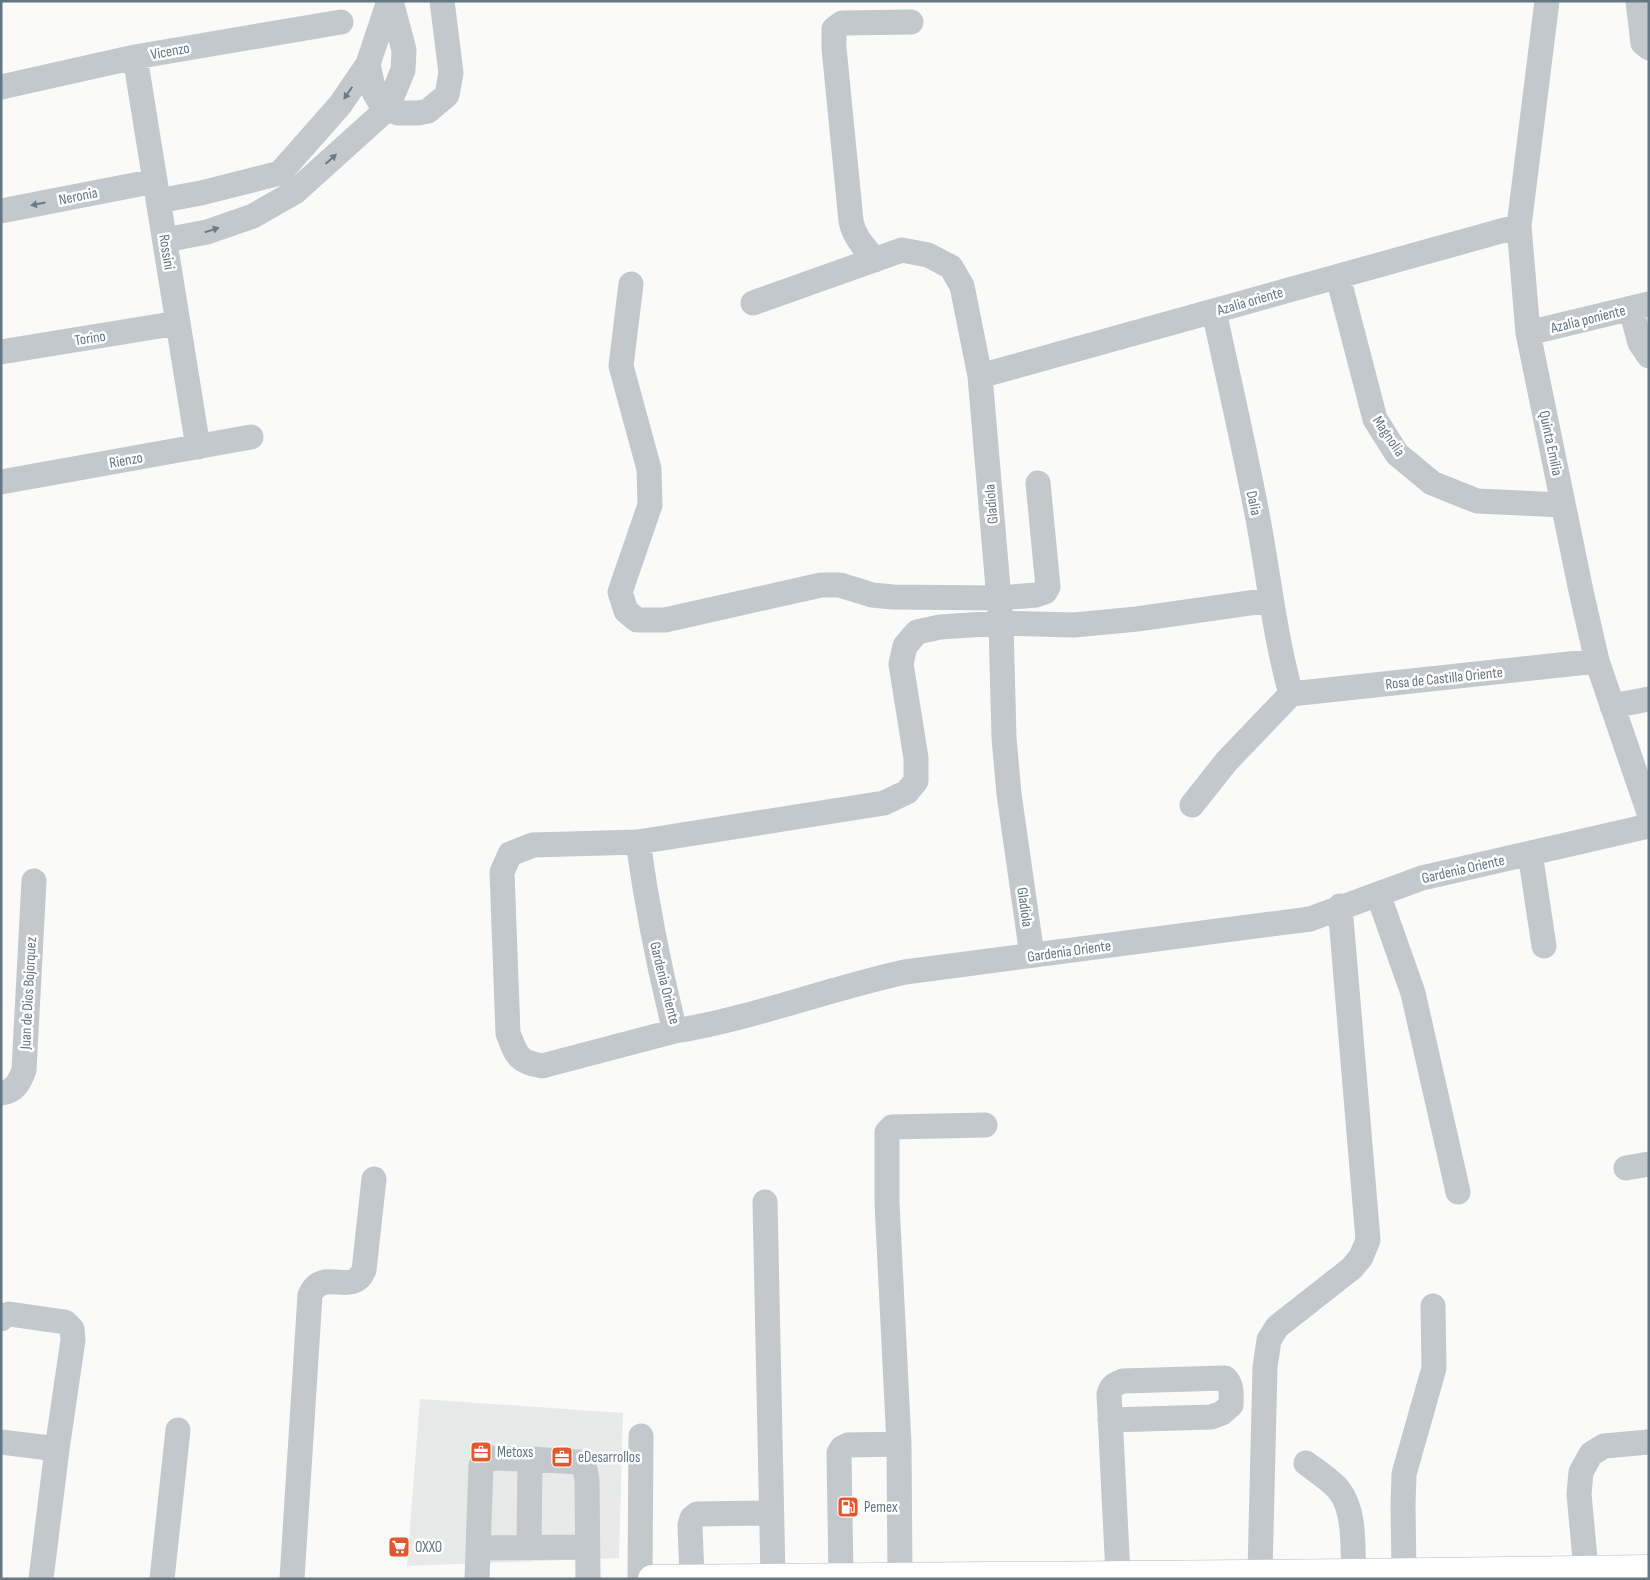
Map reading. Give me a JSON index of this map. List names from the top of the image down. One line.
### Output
{"streets":{"street":["Vicenzo","Neronia","Rossini","Azalia oriente","Azalia poniente","Torino","Magnolia","Quinta Emilia","Rienzo","Dalia","Gladiola","Rosa de Castilla Oriente","Gardenia Oriente","Juan de Dios Bojorquez"]},"crossings":[["Vicenzo","Rossini"],["Neronia","Rossini"],["Rossini","Torino"],["Rossini","Rienzo"],["Azalia oriente","Magnolia"],["Azalia oriente","Quinta Emilia"],["Azalia oriente","Dalia"],["Azalia oriente","Gladiola"],["Azalia poniente","Quinta Emilia"],["Magnolia","Quinta Emilia"],["Quinta Emilia","Rosa de Castilla Oriente"],["Dalia","Rosa de Castilla Oriente"],["Gladiola","Gardenia Oriente"]],"one_way":["Neronia"],"places":{"office":["Metoxs","eDesarrollos"],"fuel station":["Pemex"],"supermarket":["OXXO"]}}
